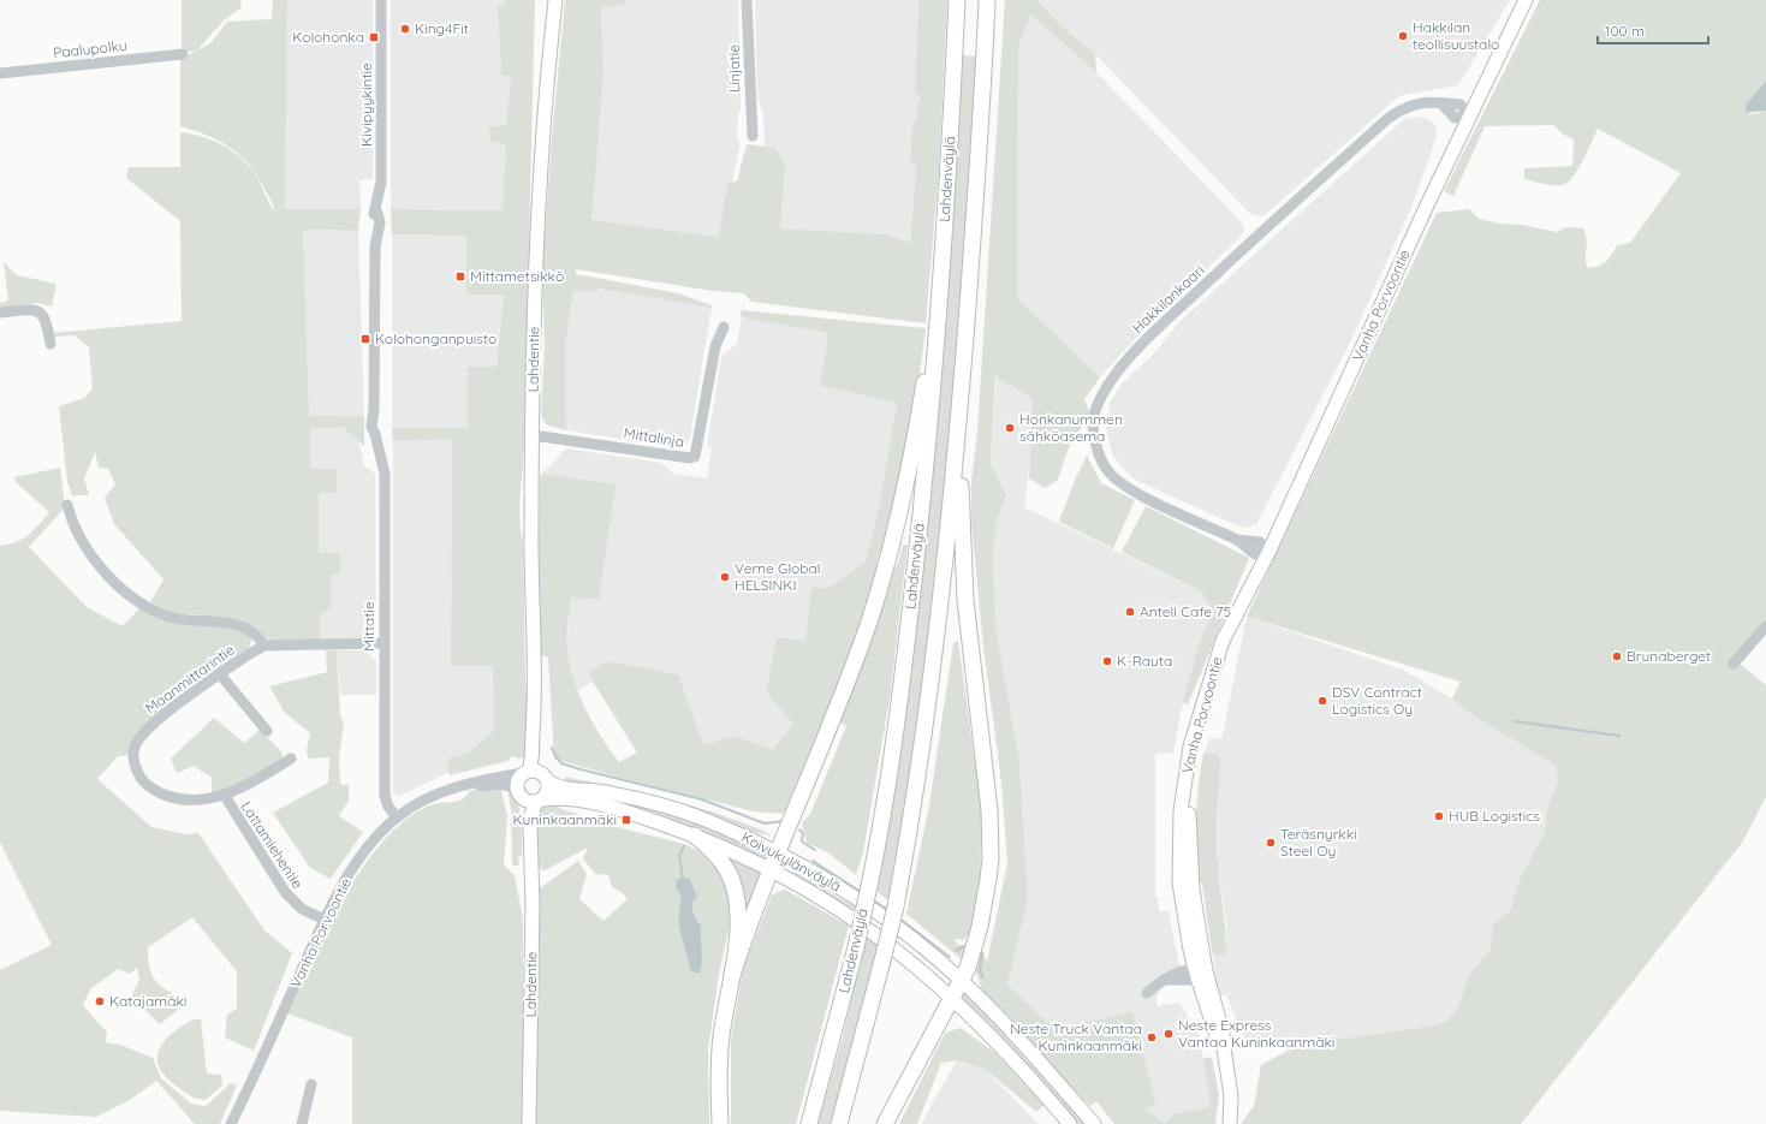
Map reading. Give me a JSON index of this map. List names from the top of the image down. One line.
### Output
{"streets":{"highway":["Lahdenväylä"],"main road":["Vanha Porvoontie","Lahdentie","Koivukylänväylä"],"street":["Paalupolku","Linjatie","Kivipyykintie","Hakkilankaari","Mittalinja","Mittatie","Maanmittarintie","Lattamiehentie"]},"crossings":[["Kivipyykintie","Mittatie"],["Hakkilankaari","Vanha Porvoontie"],["Vanha Porvoontie","Lahdentie"],["Vanha Porvoontie","Mittatie"],["Vanha Porvoontie","Lattamiehentie"],["Vanha Porvoontie","Koivukylänväylä"],["Lahdentie","Mittalinja"],["Lahdentie","Koivukylänväylä"],["Mittatie","Maanmittarintie"],["Maanmittarintie","Lattamiehentie"]],"places":{"other":["King4Fit","Hakkilan teollisuustalo","Honkanummen sähköasema","Verne Global HELSINKI","Antell Cafe 75","Brunaberget","K-Rauta","DSV Contract Logistics Oy","HUB Logistics","Teräsnyrkki Steel Oy","Katajamäki","Neste Express Vantaa Kuninkaanmäki","Neste Truck Vantaa Kuninkaanmäki"],"transit":["Kolohonka","Mittametsikkö","Kolohonganpuisto","Kuninkaanmäki"]},"scale_bar":"100 m"}
